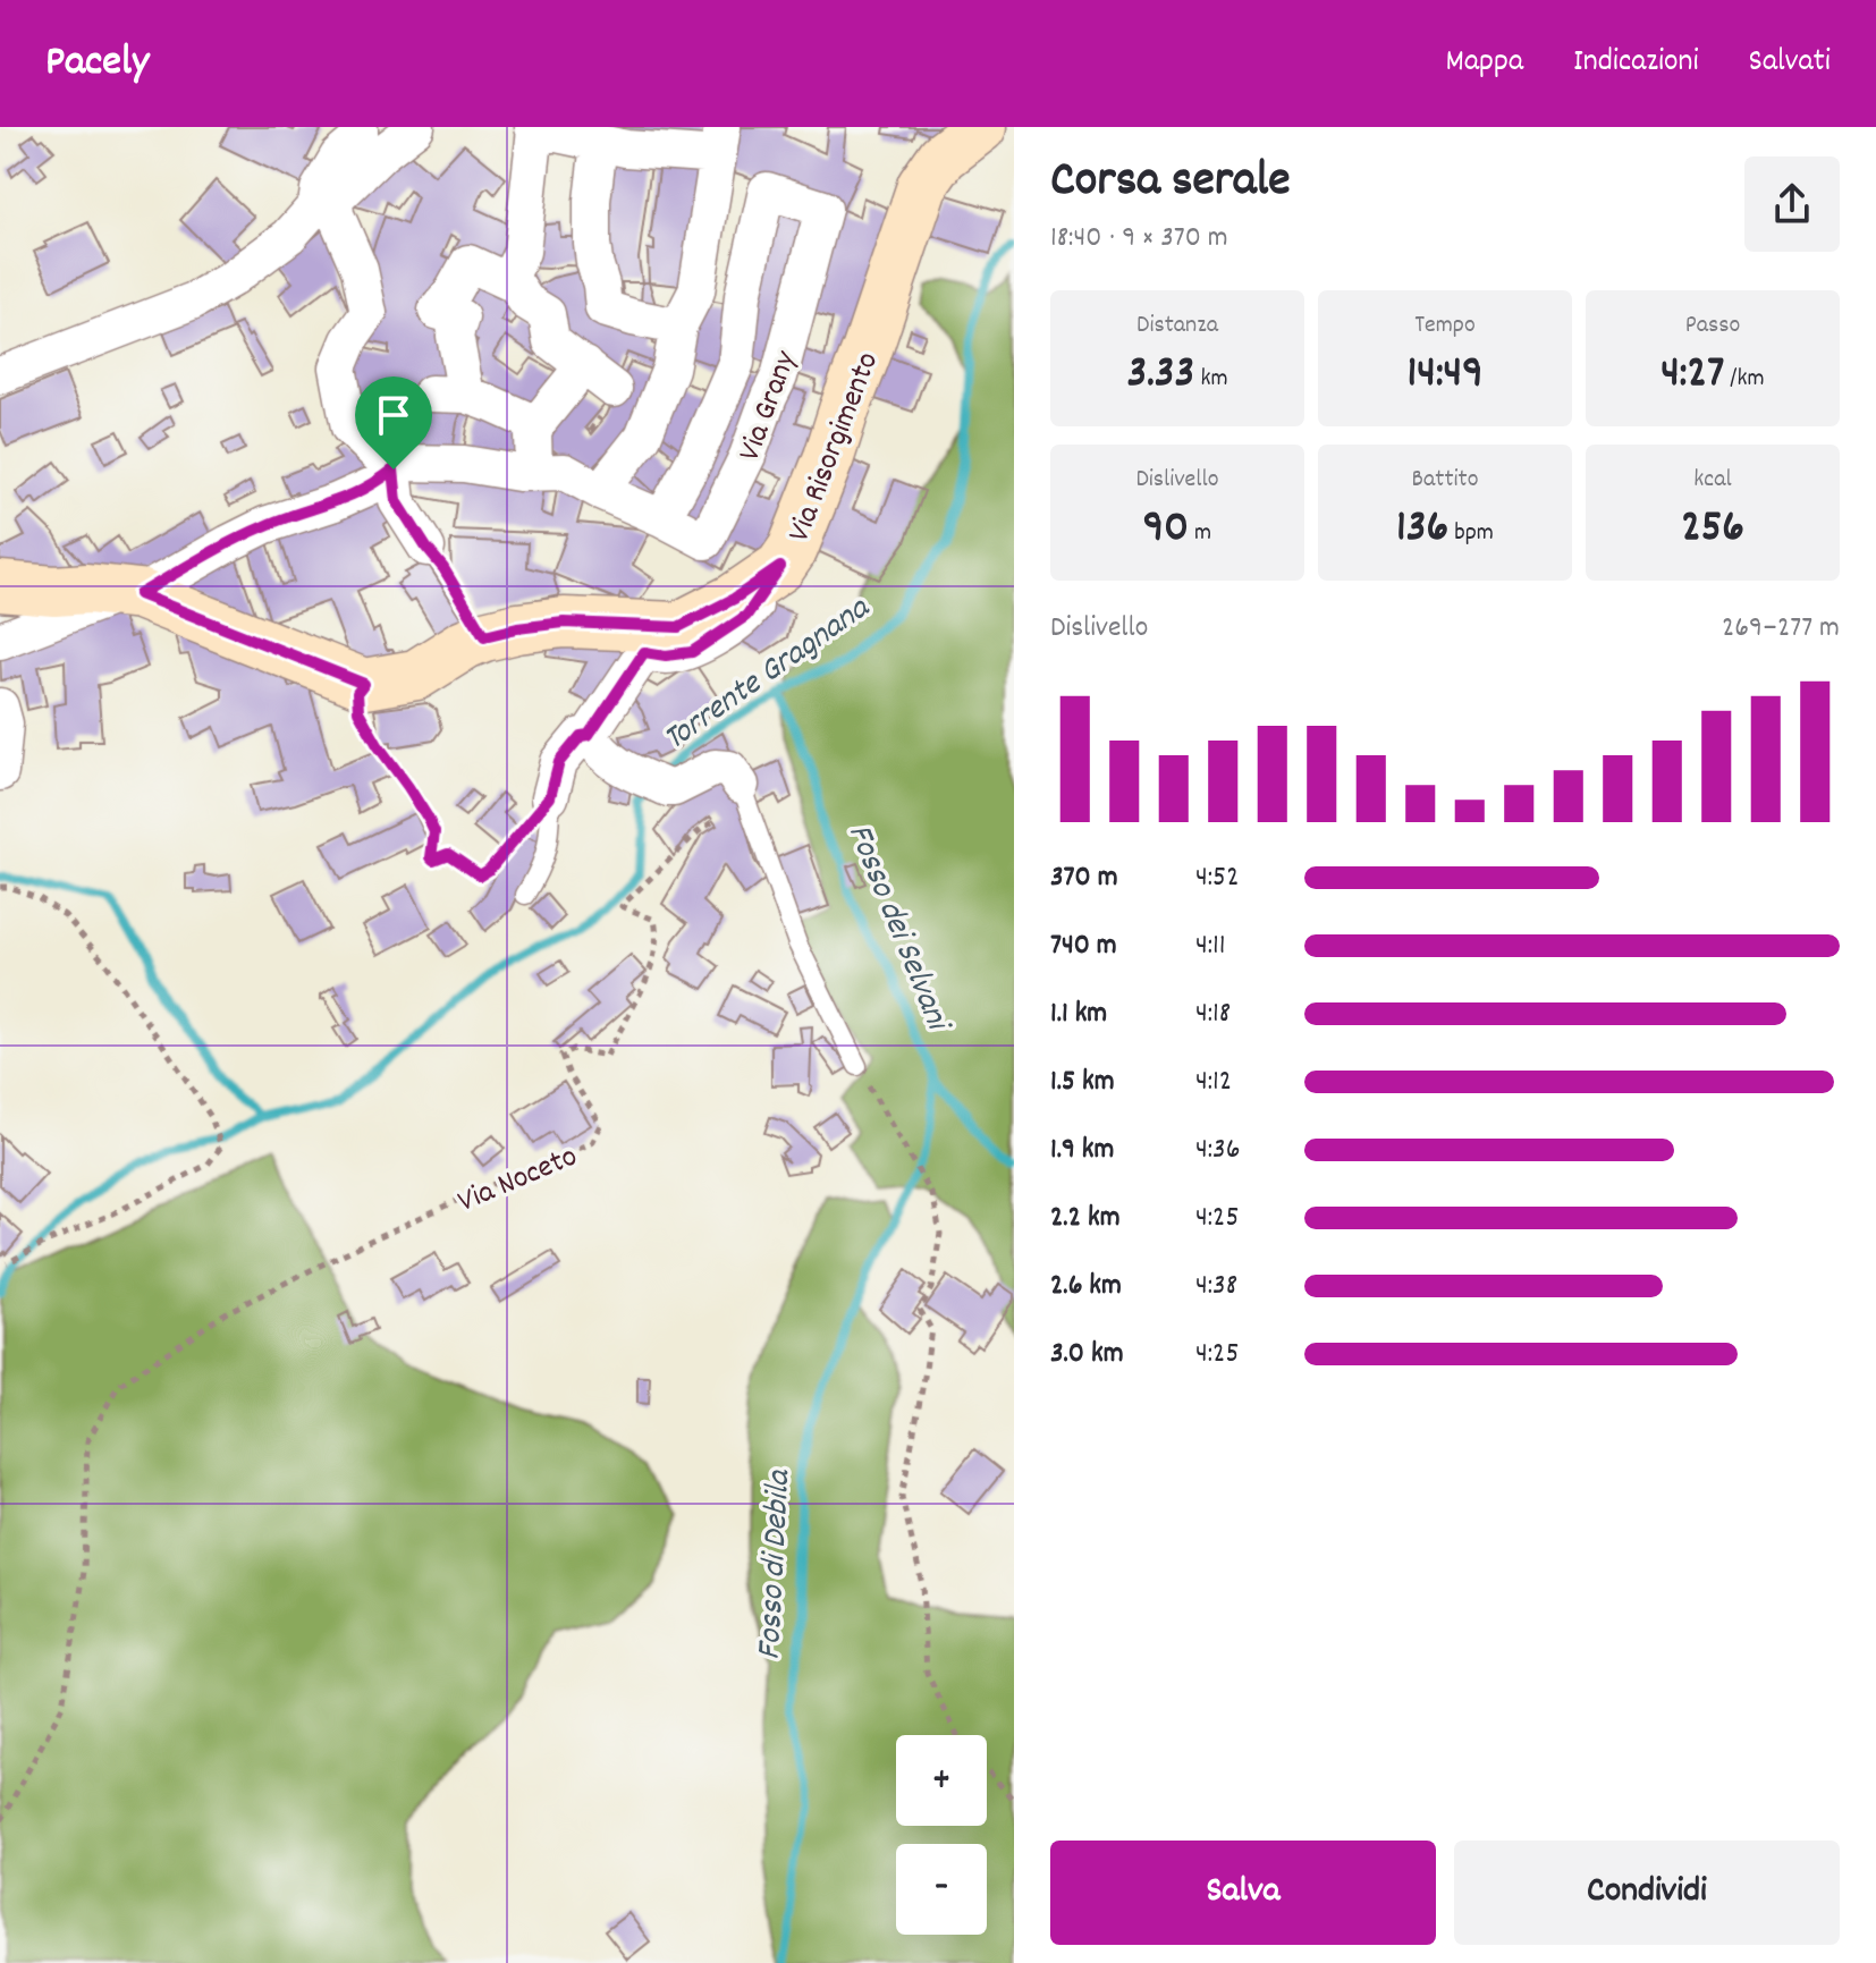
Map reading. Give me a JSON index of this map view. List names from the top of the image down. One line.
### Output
{"streets":{"main road":["Via Risorgimento"],"street":["Via Grany"],"path":["Via Noceto"]},"water":["Torrente Gragnana","Fosso dei Selvani","Fosso di Debila"],"page":{"header":"Pacely","nav":["Mappa","Indicazioni","Salvati"],"heading":["Corsa serale","18:40 · 9 × 370 m"],"stats":[["Distanza","3.33 km"],["Tempo","14:49"],["Passo","4:27 /km"],["Dislivello","90 m"],["Battito","136 bpm"],["kcal","256"]],"chart":["Dislivello","269–277 m"],"list":[{"name":"370 m","note":"4:52"},{"name":"740 m","note":"4:11"},{"name":"1.1 km","note":"4:18"},{"name":"1.5 km","note":"4:12"},{"name":"1.9 km","note":"4:36"},{"name":"2.2 km","note":"4:25"},{"name":"2.6 km","note":"4:38"},{"name":"3.0 km","note":"4:25"}],"map_buttons":["+","−"],"buttons":["Salva","Condividi"]}}
